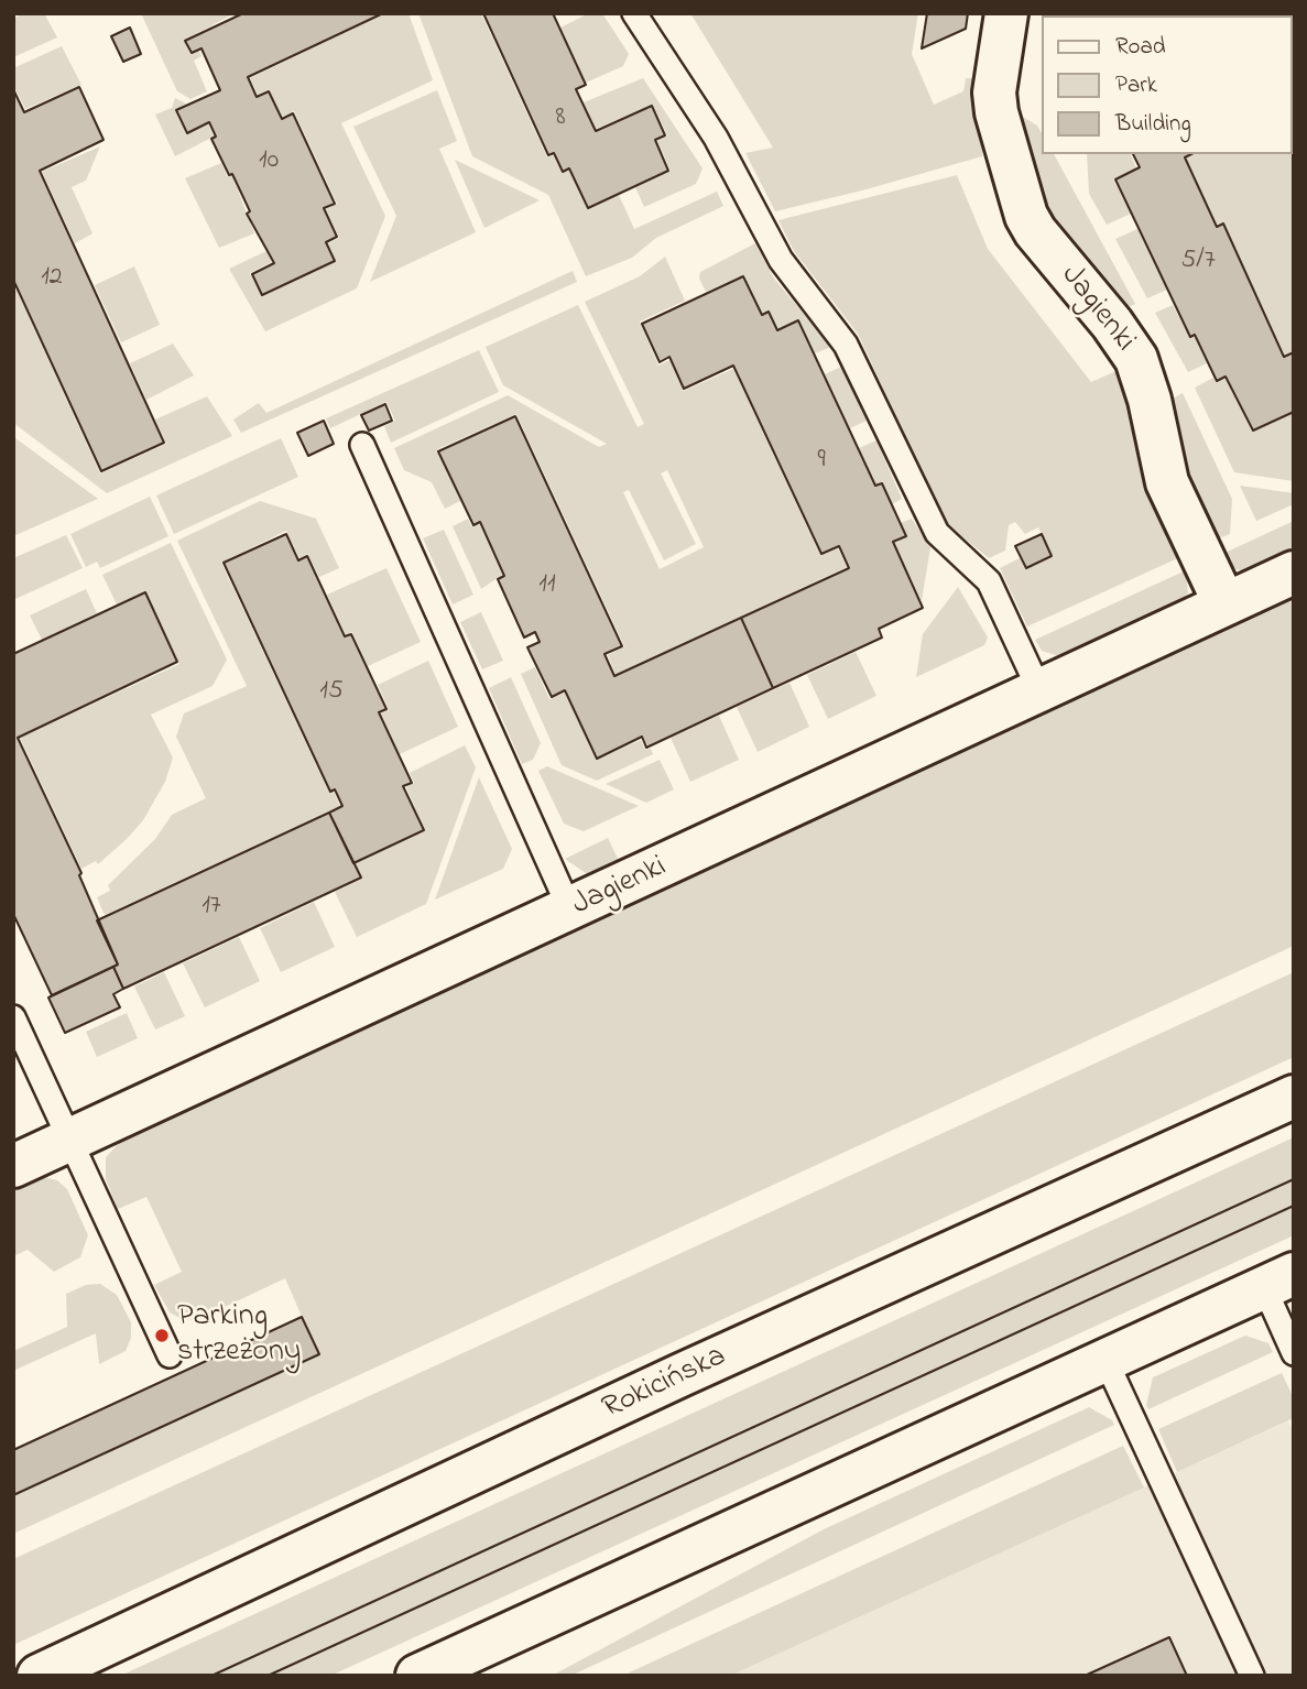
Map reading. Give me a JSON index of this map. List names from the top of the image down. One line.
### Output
{"streets":{"main road":["Jagienki","Rokicińska"]},"places":["Parking strzeżony"],"house_numbers":["8","10","5/7","12","9","11","15","17"],"legend":["Road","Park","Building"]}
